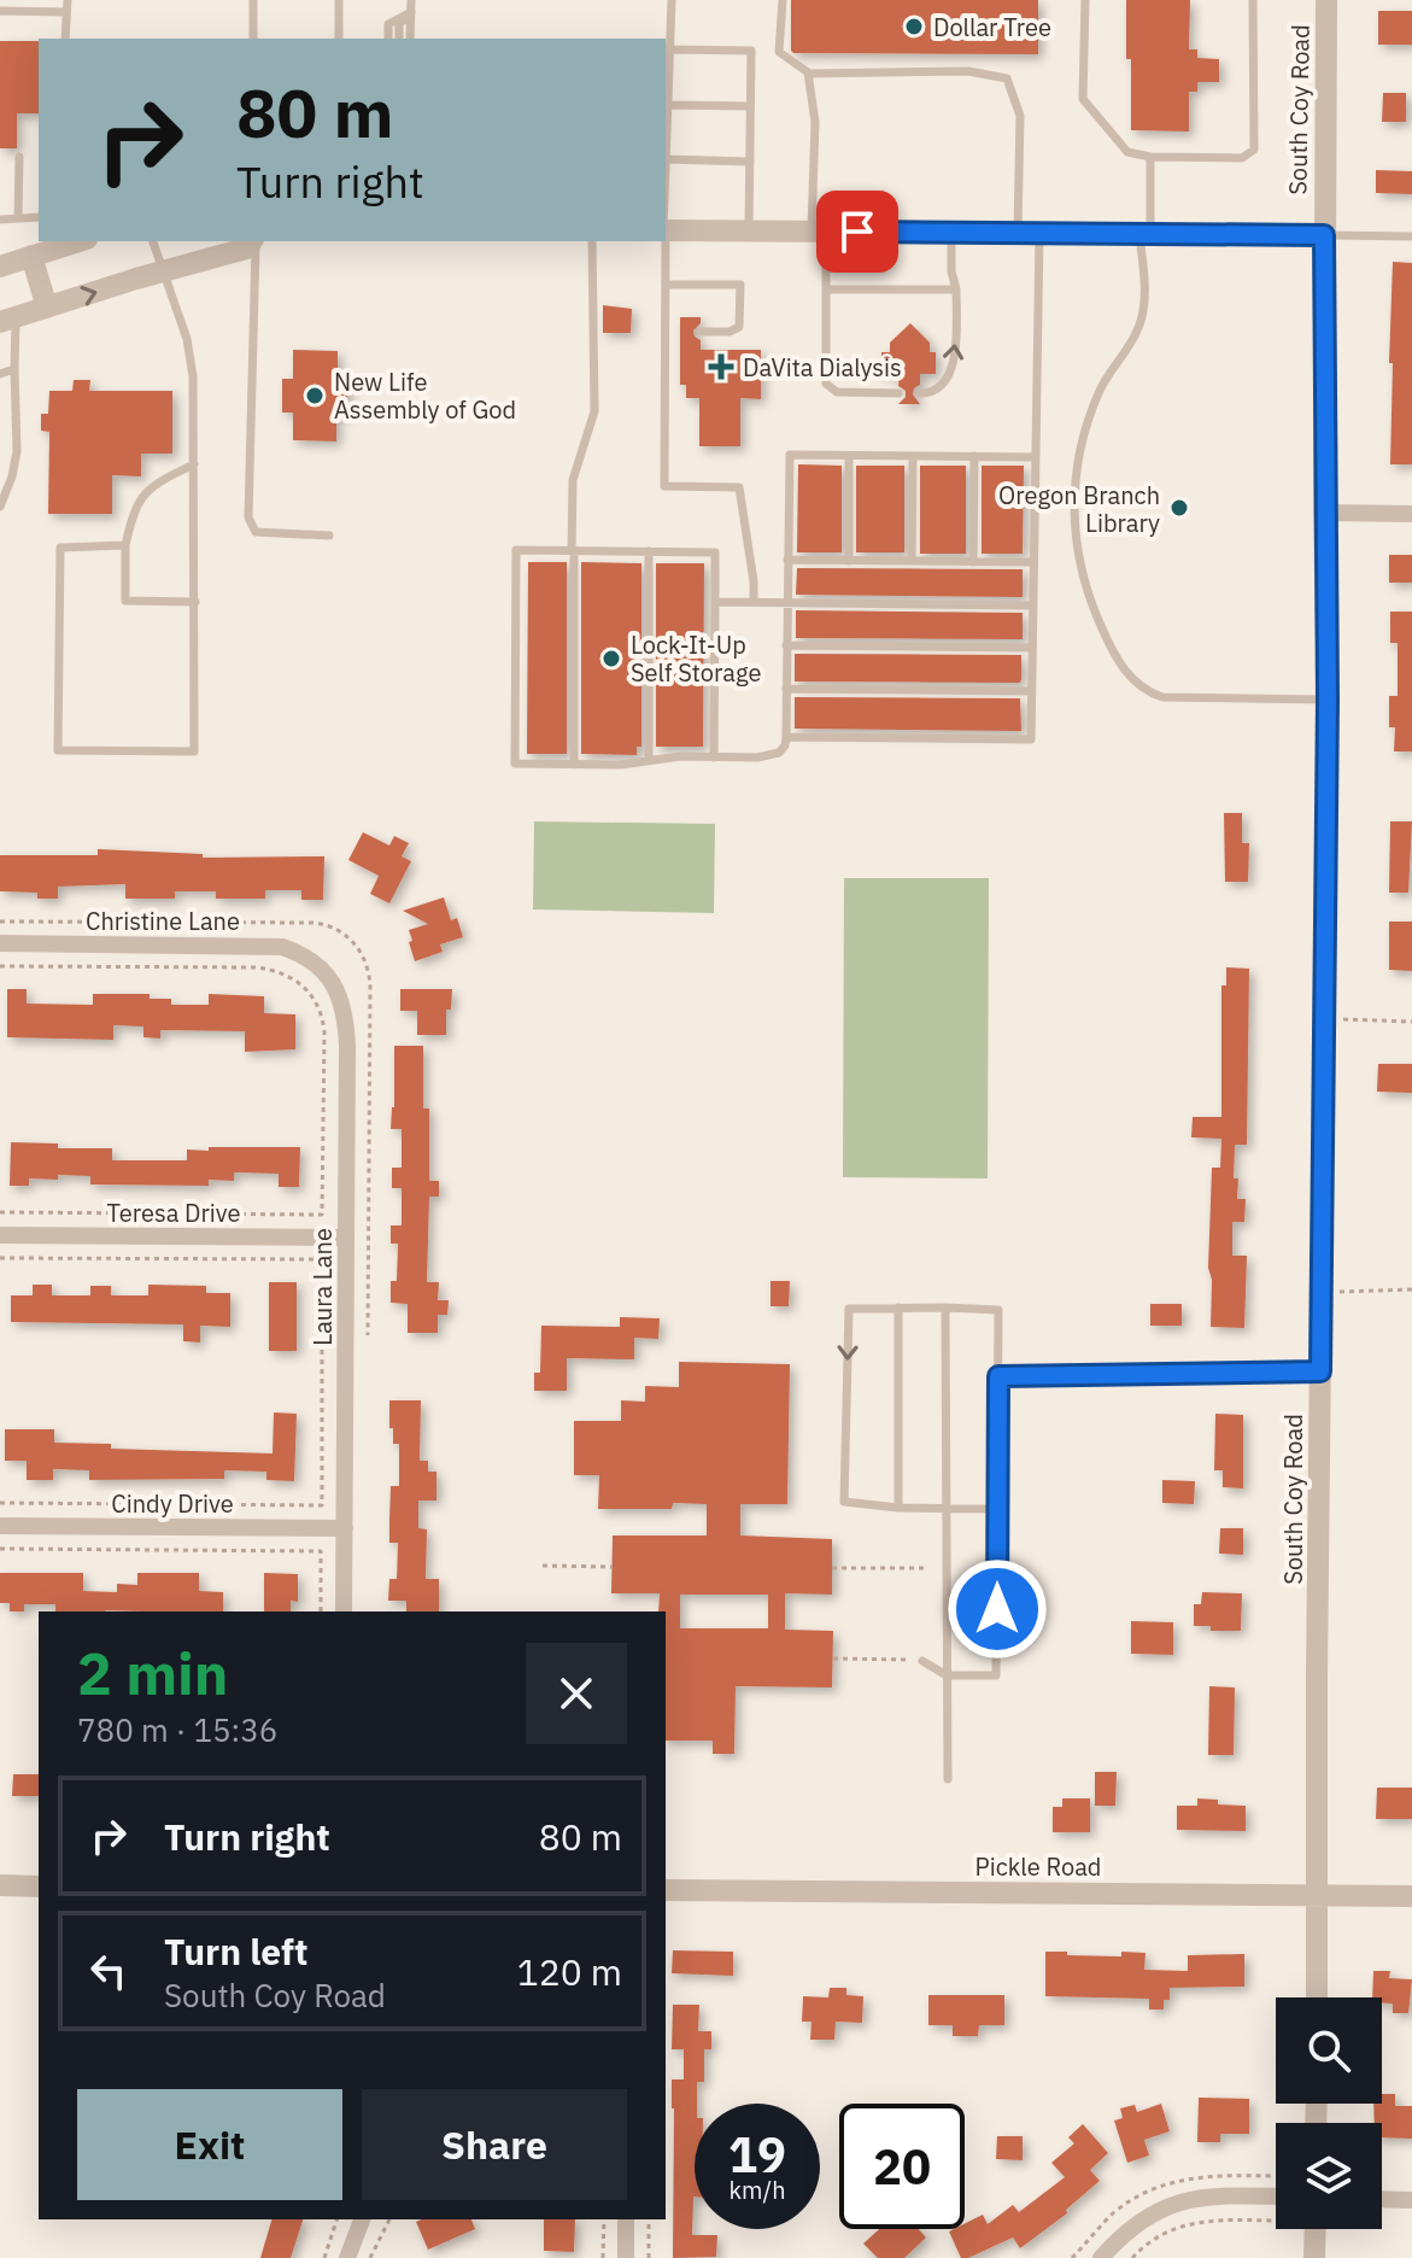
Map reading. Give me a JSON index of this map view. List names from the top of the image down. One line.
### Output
{"streets":{"street":["South Coy Road","Christine Lane","Teresa Drive","Laura Lane","Cindy Drive","Pickle Road"]},"crossings":[["South Coy Road","Pickle Road"],["Christine Lane","Laura Lane"],["Teresa Drive","Laura Lane"],["Laura Lane","Cindy Drive"]],"places":{"other":["Dollar Tree","New Life Assembly of God","Oregon Branch Library","Lock-It-Up Self Storage"],"health":["DaVita Dialysis"]},"page":{"turn":["80 m","Turn right"],"heading":["2 min","780 m · 15:36"],"list":[{"name":"Turn right","value":"80 m"},{"name":"Turn left","note":"South Coy Road","value":"120 m"}],"buttons":["Exit","Share"],"speed":"19 km/h","limit":"20"}}
